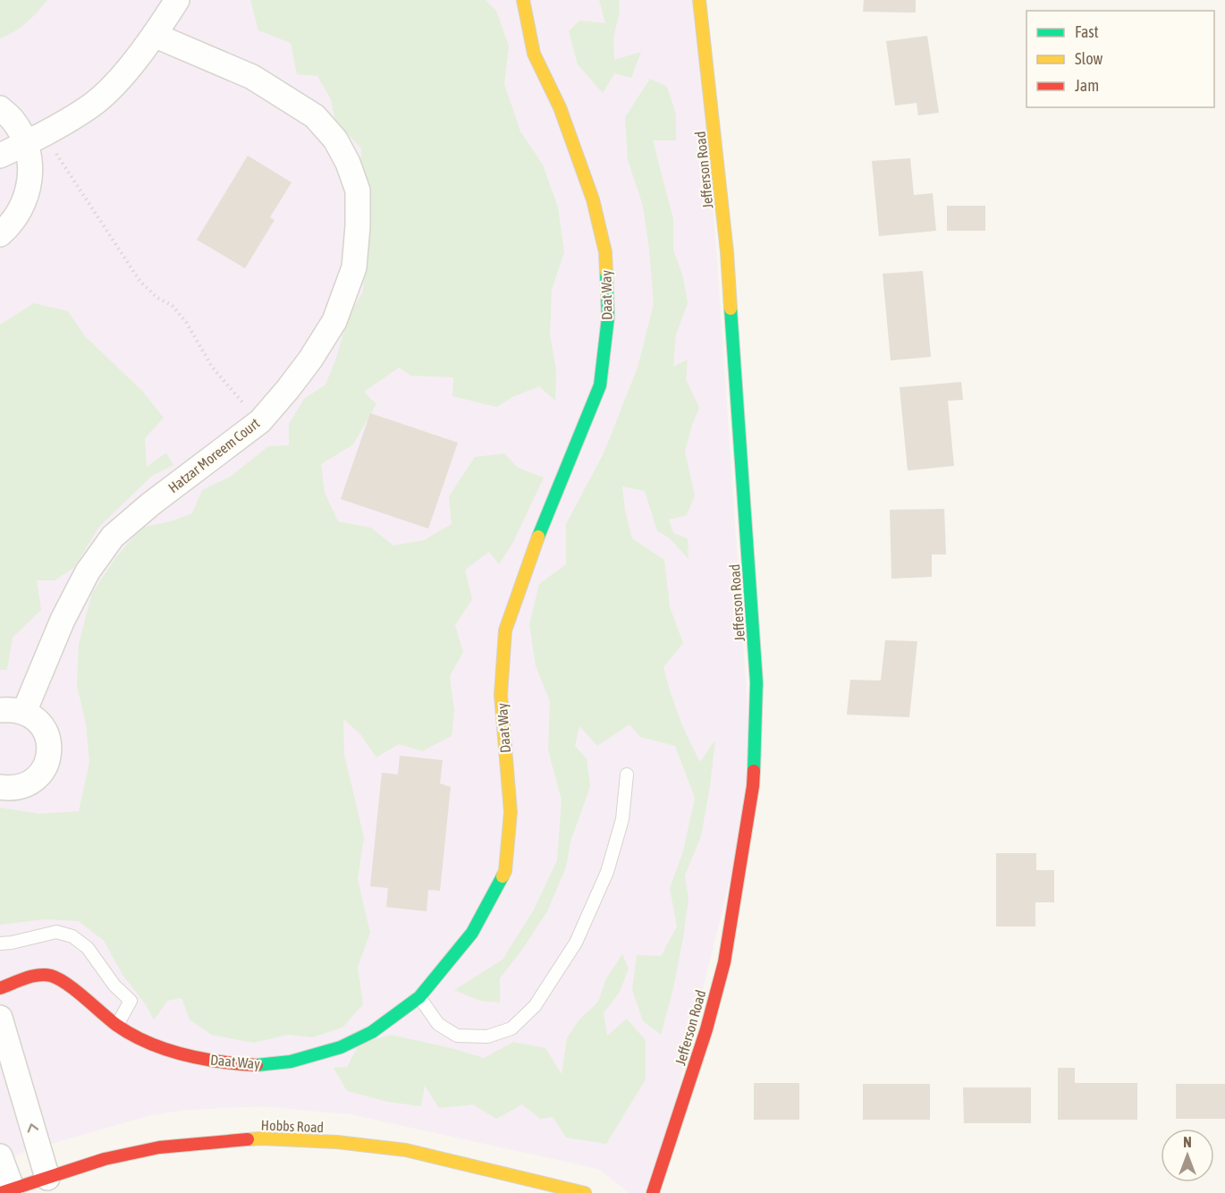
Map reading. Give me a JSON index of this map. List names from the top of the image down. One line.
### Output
{"streets":{"street":["Jefferson Road","Daat Way","Hatzar Moreem Court","Hobbs Road"]},"legend":["Fast","Slow","Jam"],"north":"top"}
